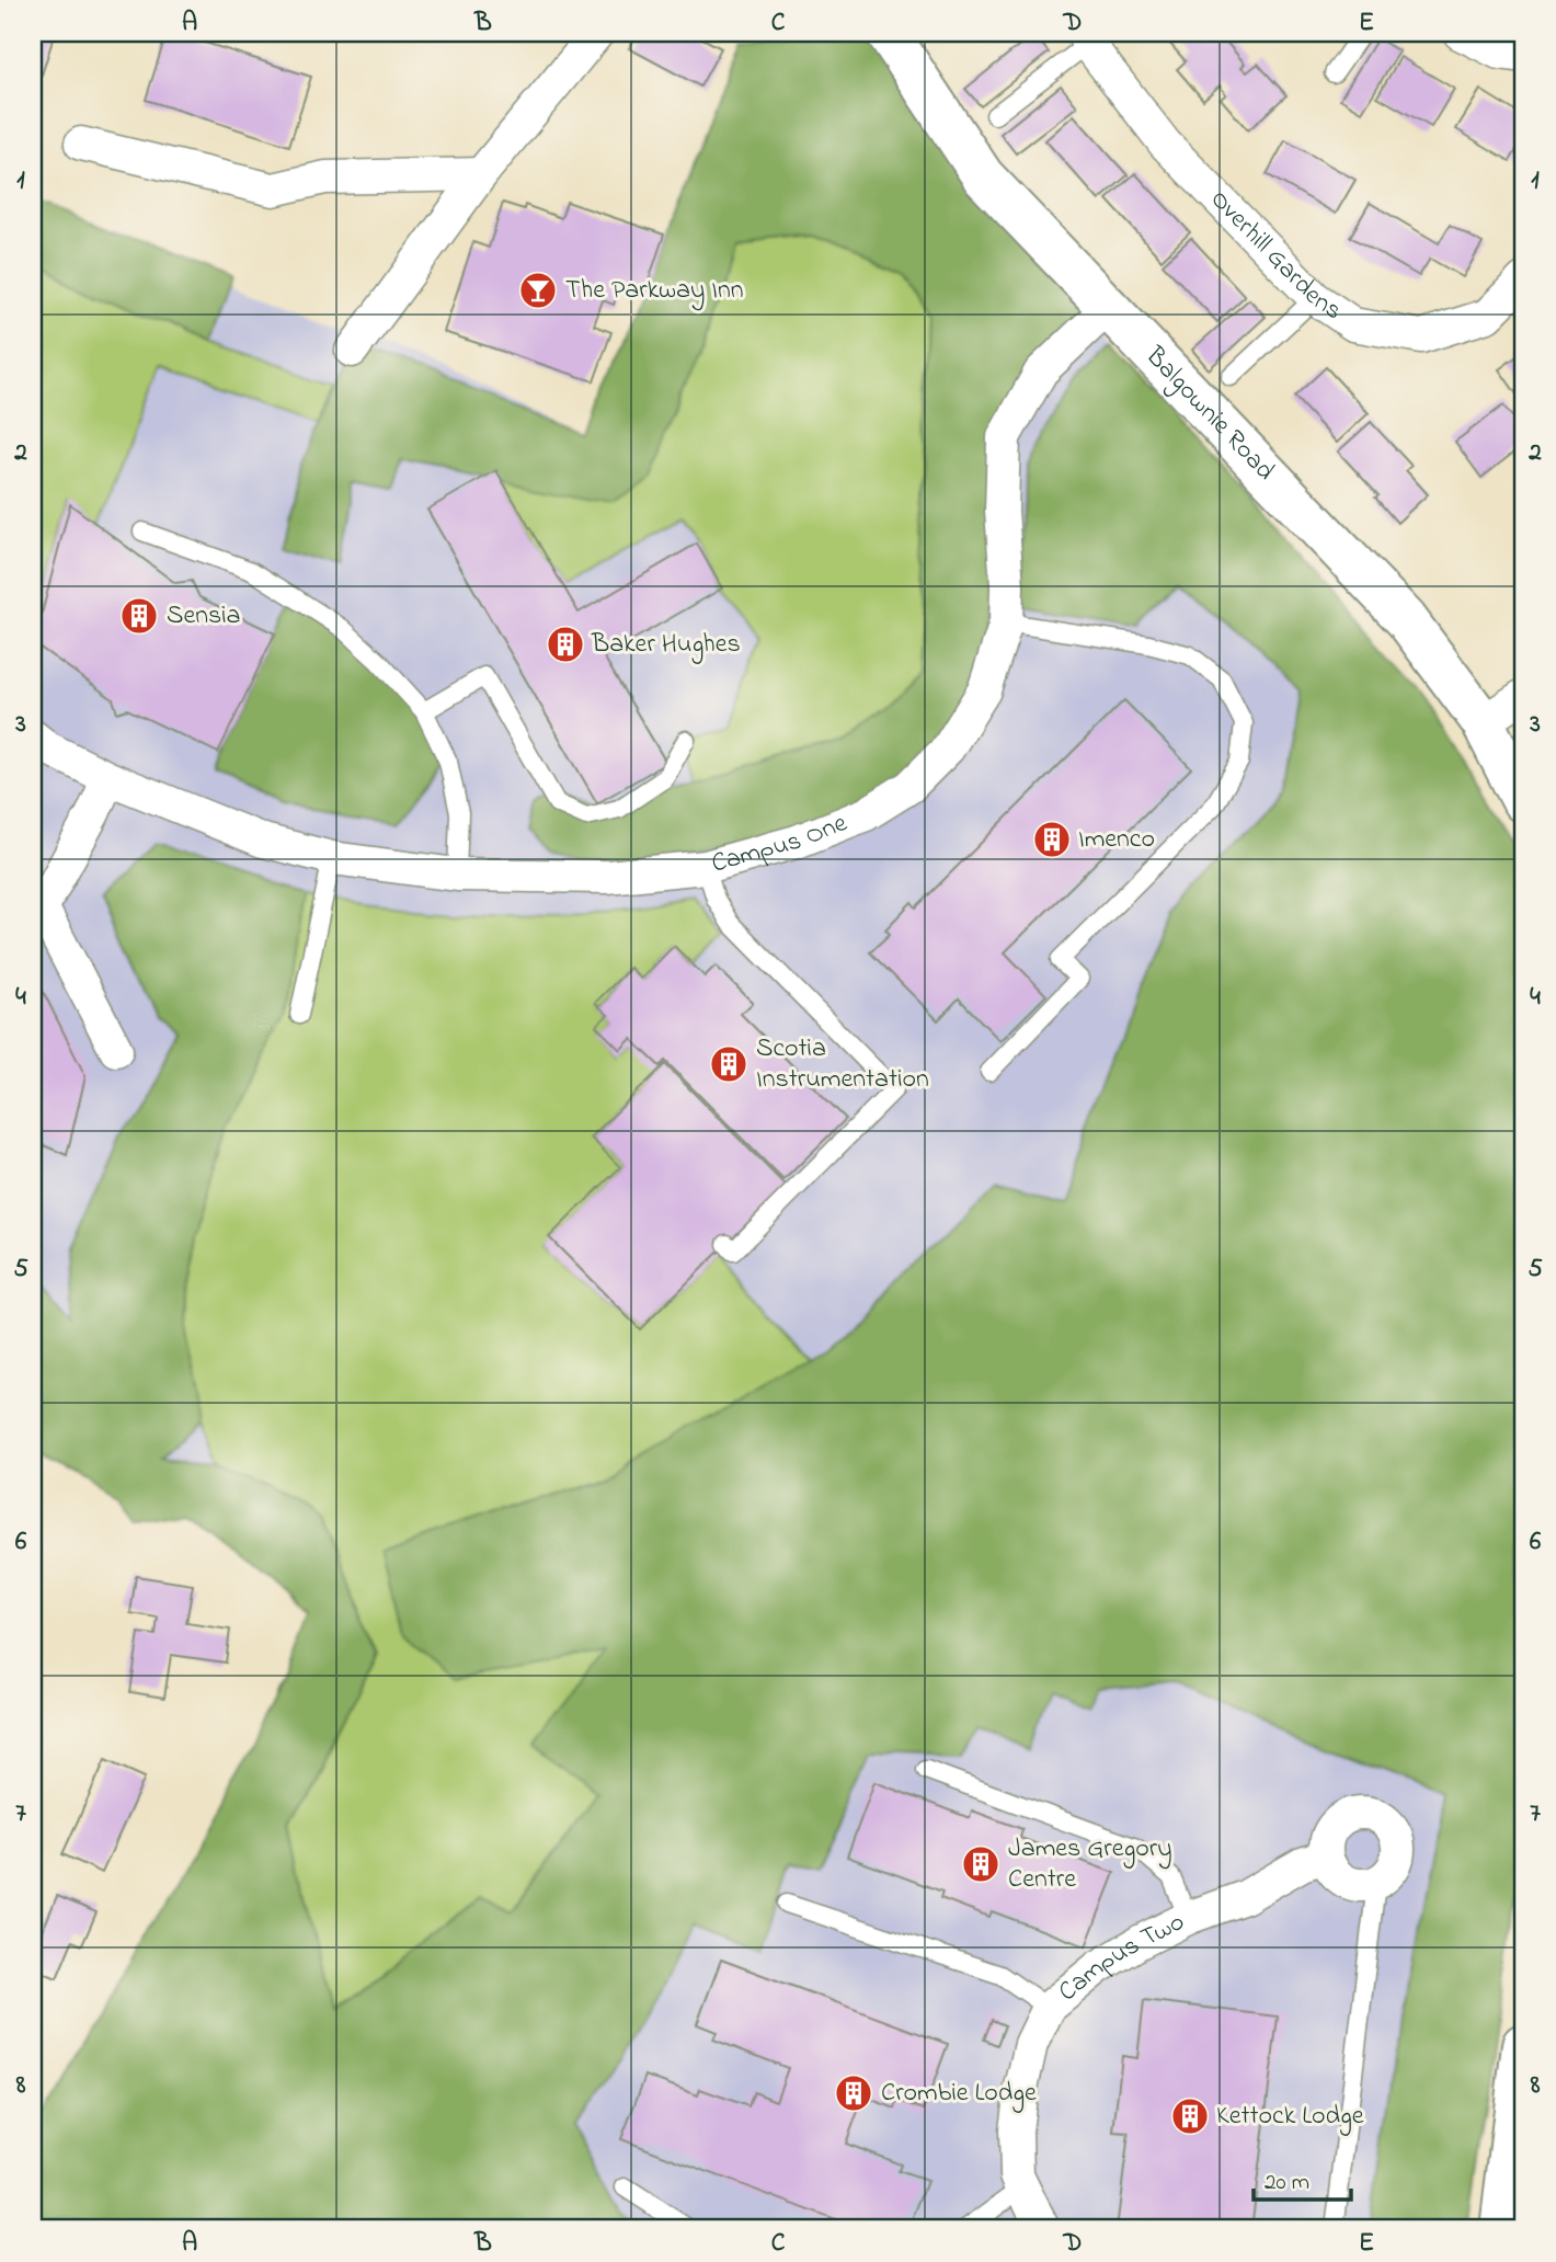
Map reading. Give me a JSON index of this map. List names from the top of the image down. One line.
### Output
{"streets":{"street":["Overhill Gardens","Balgownie Road","Campus One","Campus Two"]},"crossings":[["Balgownie Road","Campus One"]],"places":{"bar":["The Parkway Inn"],"building":["Sensia","Baker Hughes","Imenco","Scotia Instrumentation","James Gregory Centre","Crombie Lodge","Kettock Lodge"]},"scale_bar":"20 m","grid":{"columns":["A","B","C","D","E"],"rows":["1","2","3","4","5","6","7","8"]}}
